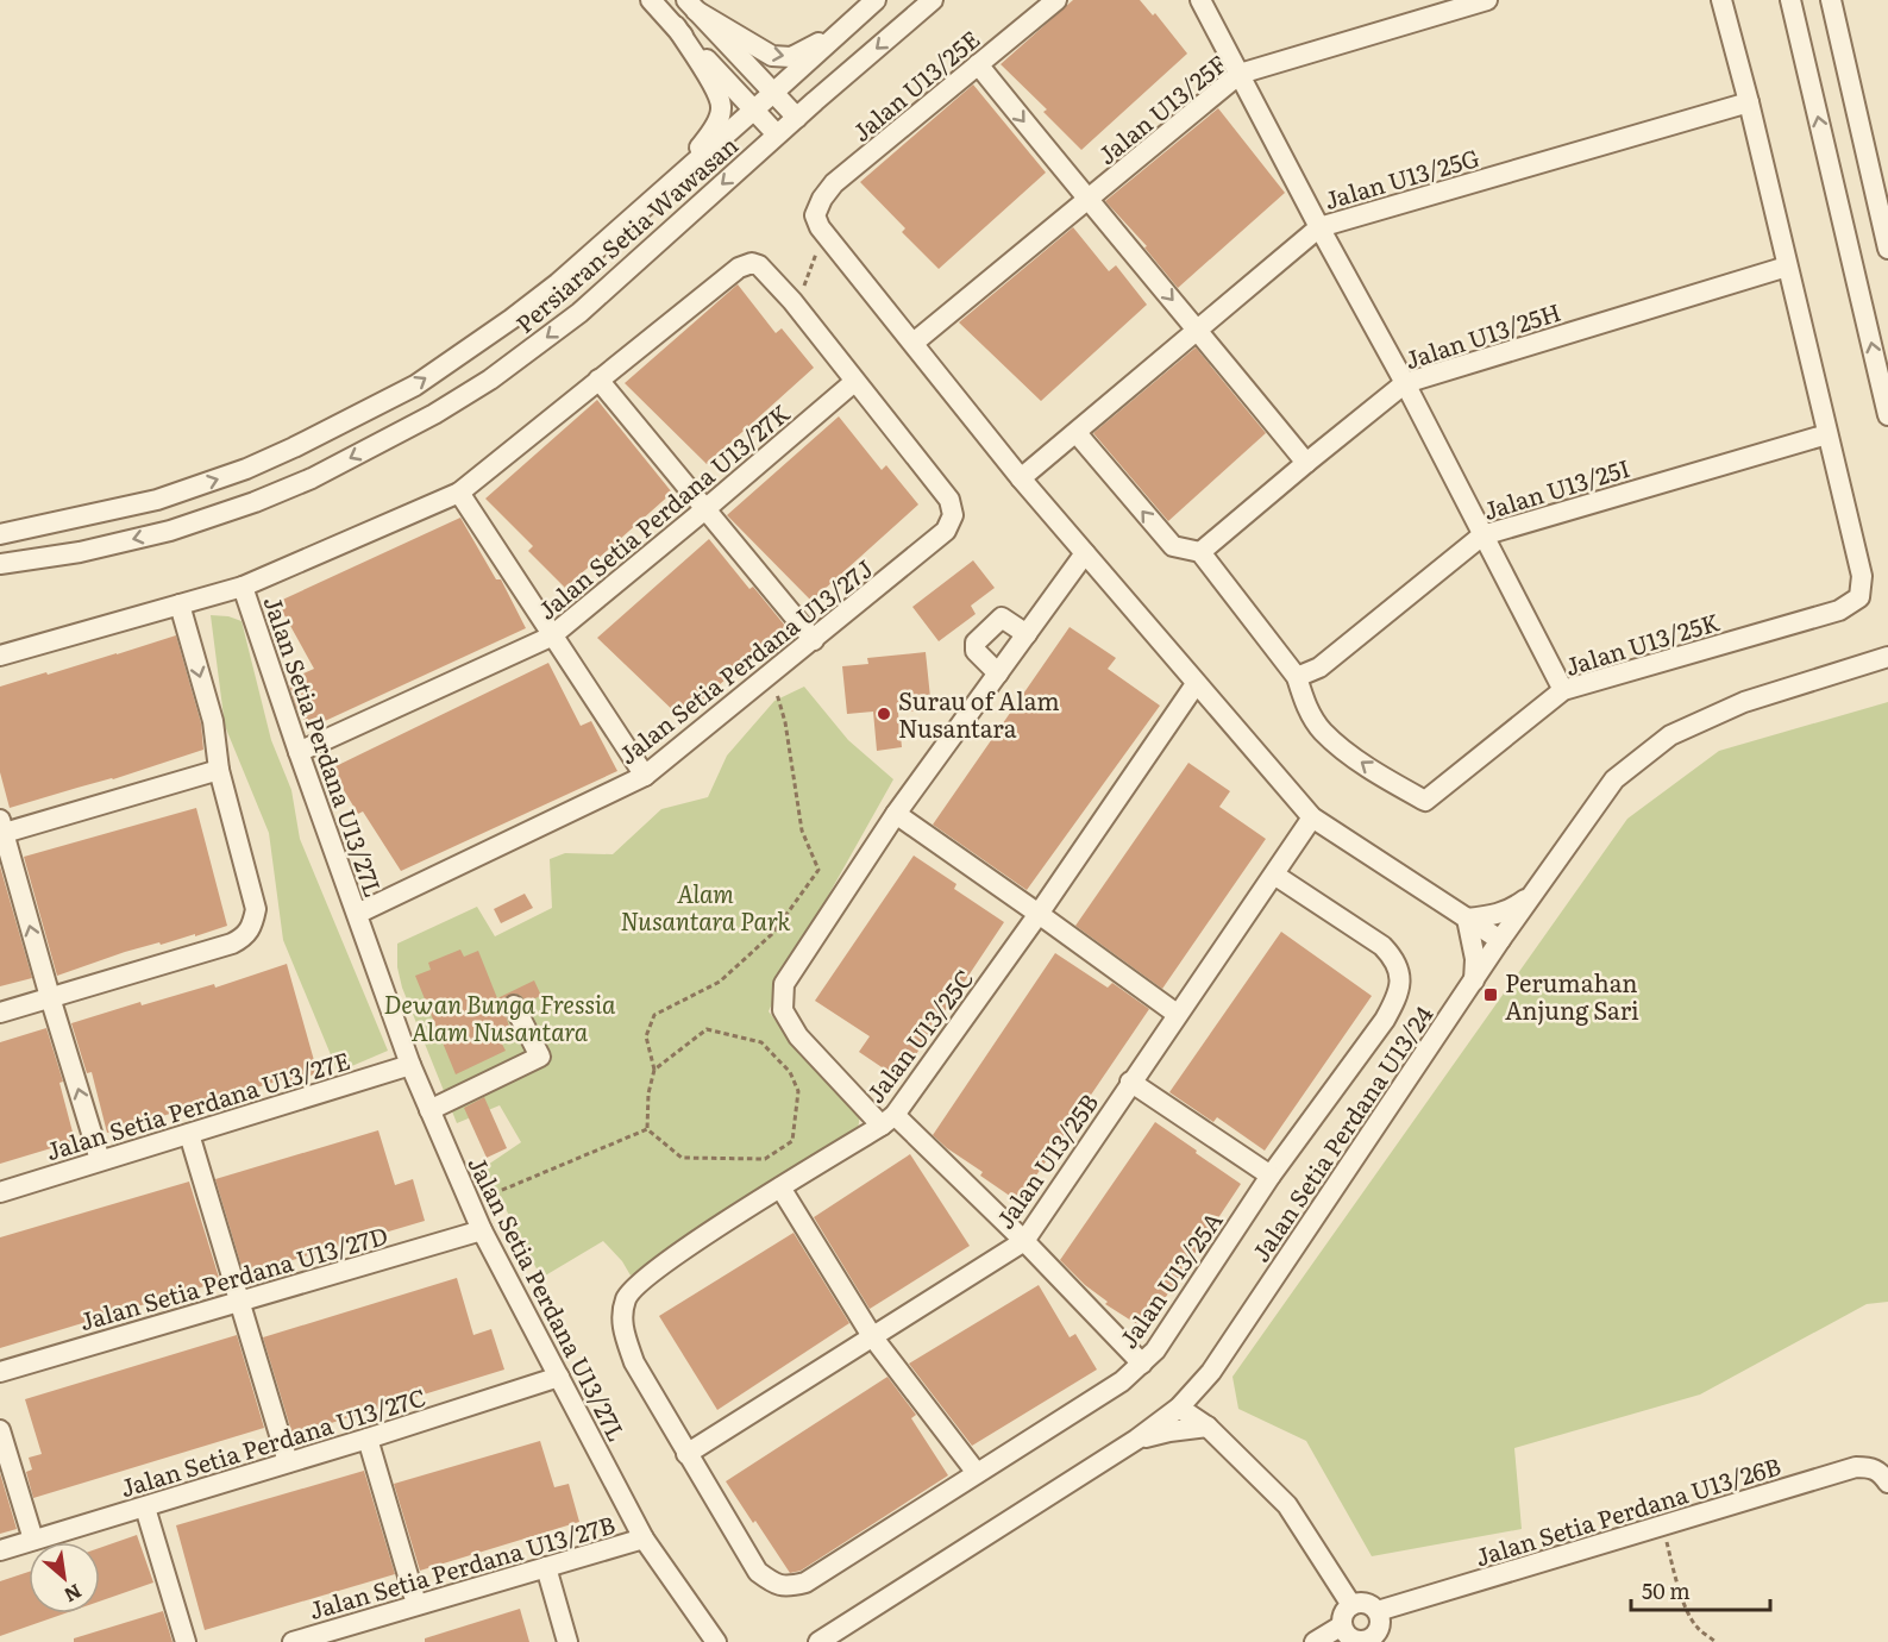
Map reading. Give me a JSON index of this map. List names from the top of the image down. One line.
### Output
{"streets":{"street":["Jalan U13/25E","Jalan U13/25F","Jalan U13/25G","Persiaran Setia Wawasan","Jalan U13/25H","Jalan U13/25I","Jalan Setia Perdana U13/27K","Jalan U13/25K","Jalan Setia Perdana U13/27J","Jalan Setia Perdana U13/27L","Jalan U13/25C","Jalan Setia Perdana U13/27E","Jalan Setia Perdana U13/24","Jalan U13/25B","Jalan Setia Perdana U13/27D","Jalan U13/25A","Jalan Setia Perdana U13/27C","Jalan Setia Perdana U13/26B","Jalan Setia Perdana U13/27B"]},"crossings":[["Jalan U13/25I","Jalan U13/25K"],["Jalan Setia Perdana U13/27K","Jalan Setia Perdana U13/27L"],["Jalan Setia Perdana U13/27J","Jalan Setia Perdana U13/27L"],["Jalan Setia Perdana U13/27L","Jalan Setia Perdana U13/27E"],["Jalan Setia Perdana U13/27L","Jalan Setia Perdana U13/27D"],["Jalan Setia Perdana U13/27L","Jalan Setia Perdana U13/27C"],["Jalan Setia Perdana U13/27L","Jalan Setia Perdana U13/27B"],["Jalan U13/25C","Jalan U13/25B"],["Jalan U13/25C","Jalan U13/25A"],["Jalan U13/25B","Jalan U13/25A"]],"parks":["Alam Nusantara Park","Dewan Bunga Fressia Alam Nusantara"],"places":{"other":["Surau of Alam Nusantara"],"transit":["Perumahan Anjung Sari"]},"scale_bar":"50 m","north":"bottom right"}
